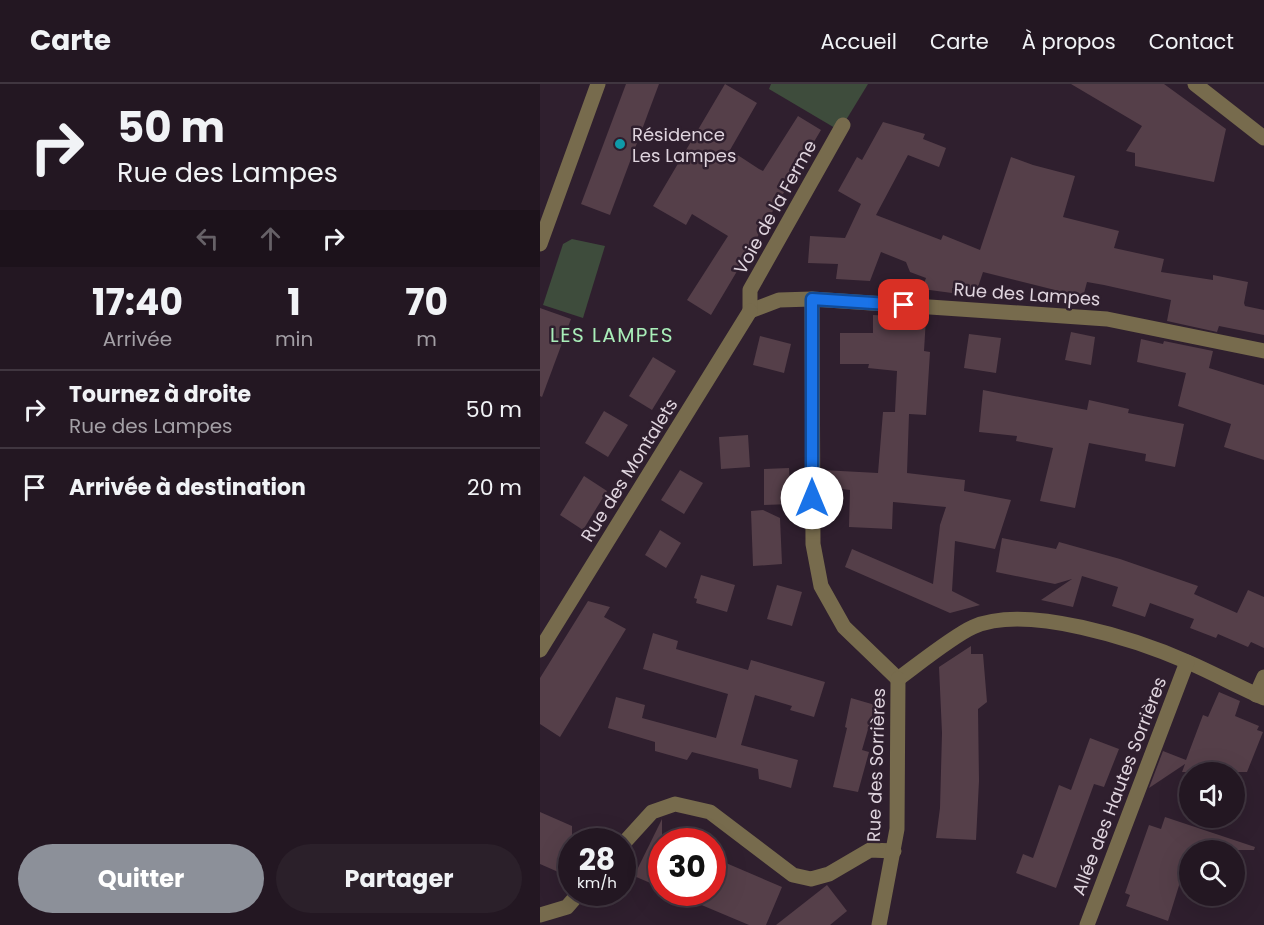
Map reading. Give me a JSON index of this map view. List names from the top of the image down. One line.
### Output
{"streets":{"street":["Voie de la Ferme","Rue des Lampes","Rue des Montalets","Rue des Sorrières","Allée des Hautes Sorrières"]},"crossings":[["Voie de la Ferme","Rue des Lampes"],["Voie de la Ferme","Rue des Montalets"],["Rue des Lampes","Rue des Montalets"],["Rue des Sorrières","Allée des Hautes Sorrières"]],"districts":["LES LAMPES"],"places":["Résidence Les Lampes"],"page":{"header":"Carte","nav":["Accueil","Carte","À propos","Contact"],"turn":["50 m","Rue des Lampes"],"eta":["17:40","Arrivée","1","min","70","m"],"list":[{"name":"Tournez à droite","note":"Rue des Lampes","value":"50 m"},{"name":"Arrivée à destination","value":"20 m"}],"speed":"28 km/h","limit":"30","buttons":["Quitter","Partager"]}}
